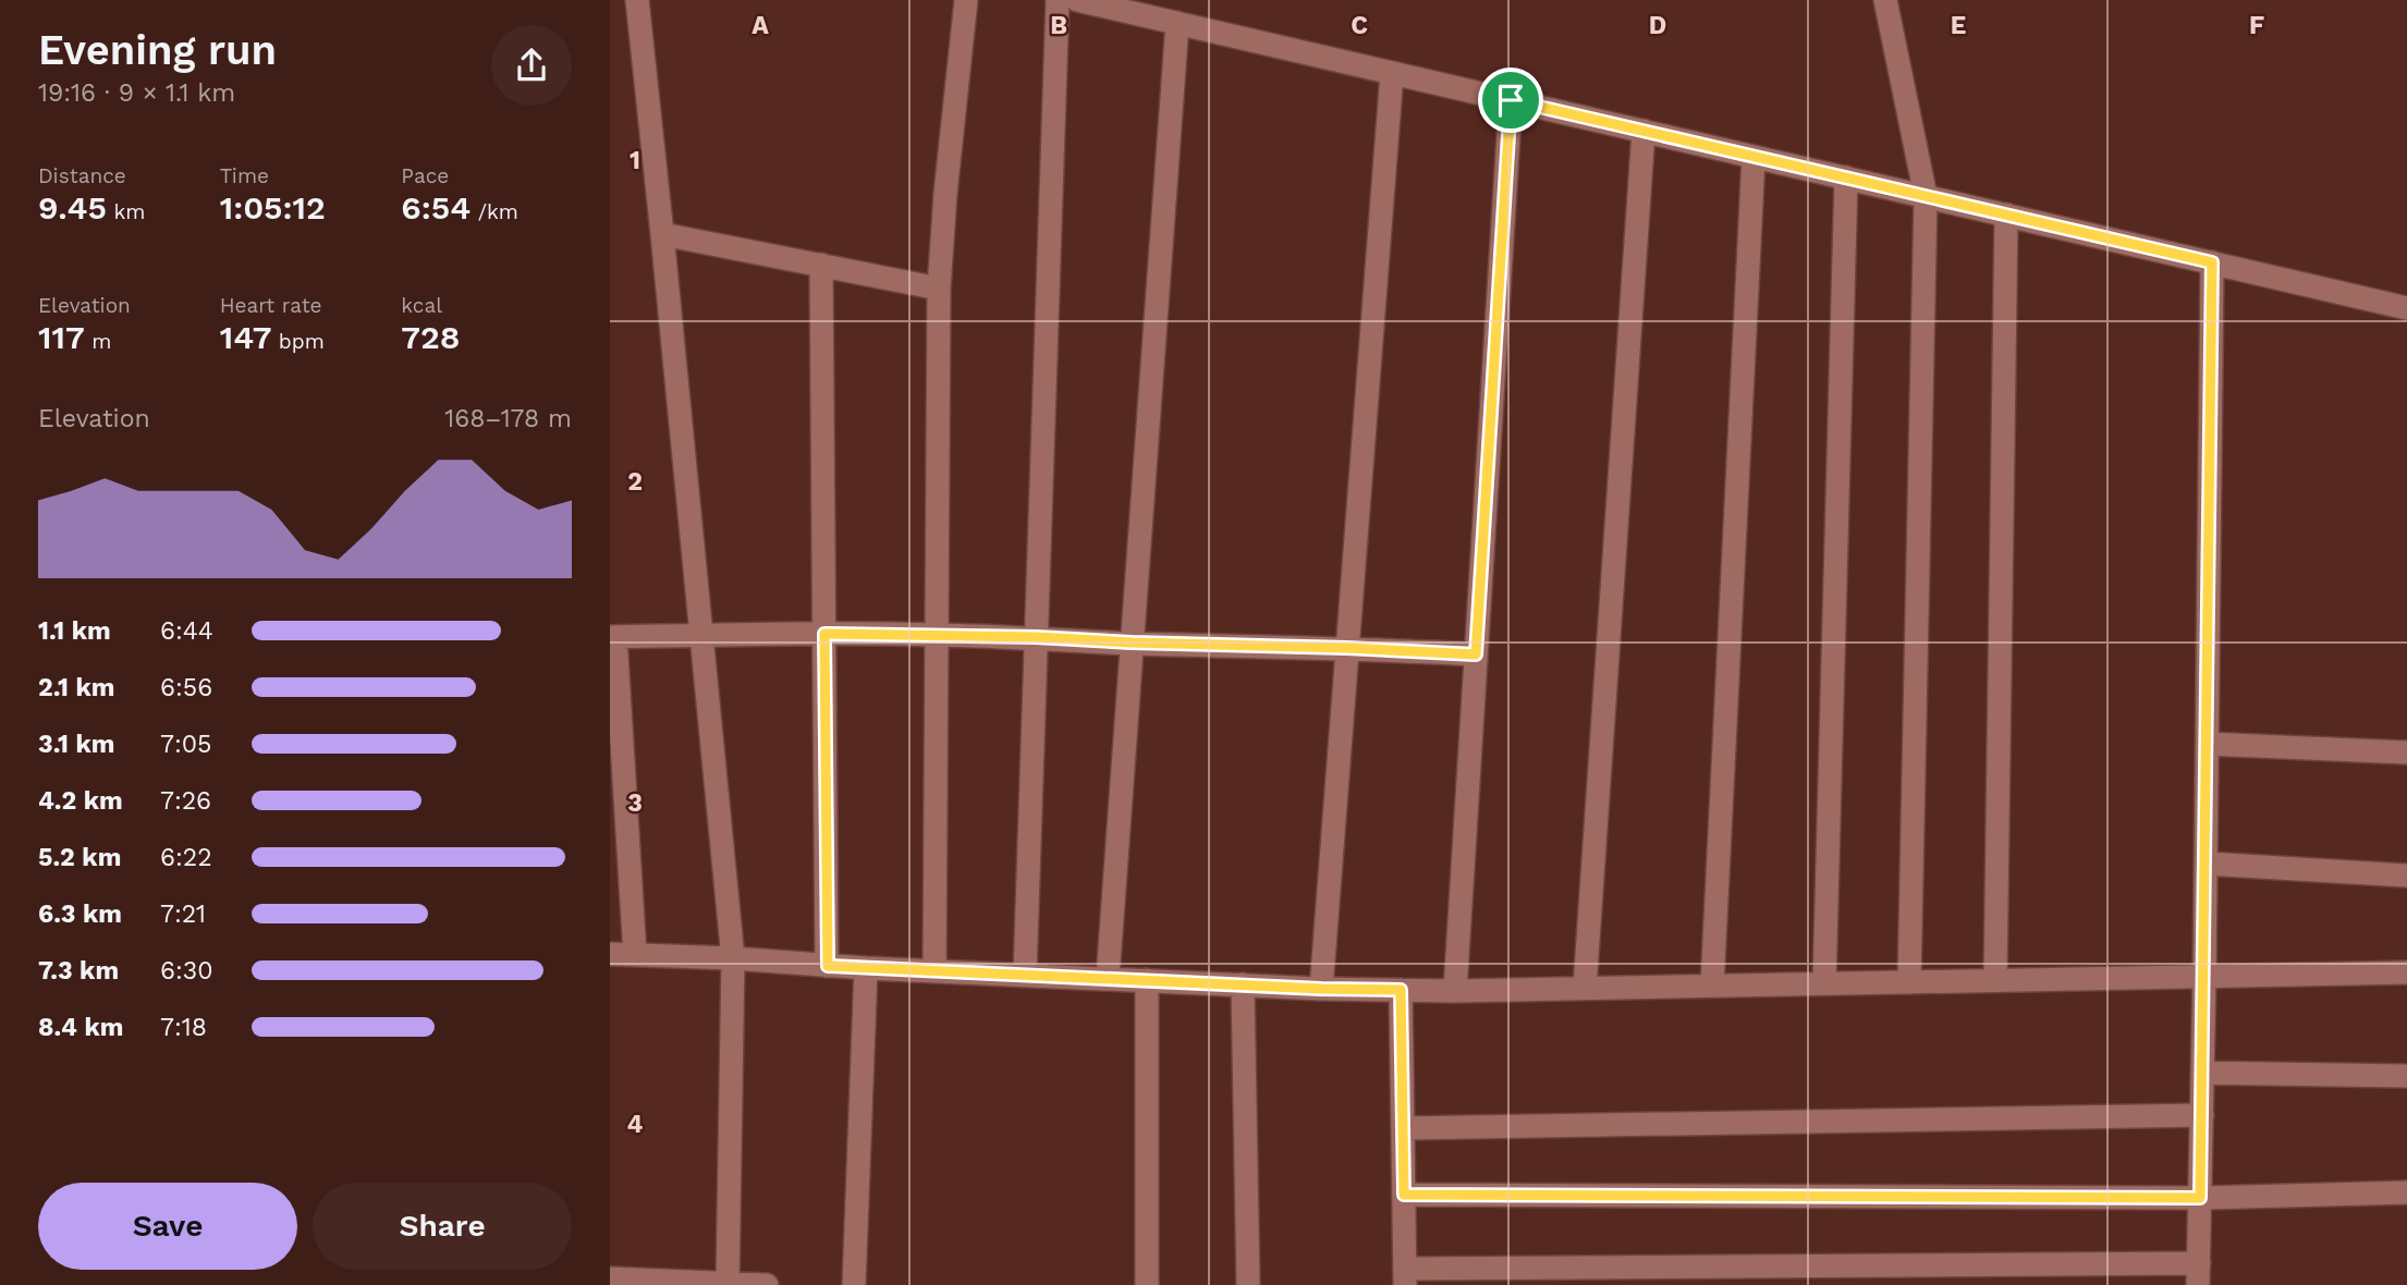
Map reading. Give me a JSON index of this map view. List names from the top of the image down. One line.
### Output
{"page":{"heading":["Evening run","19:16 · 9 × 1.1 km"],"stats":[["Distance","9.45 km"],["Time","1:05:12"],["Pace","6:54 /km"],["Elevation","117 m"],["Heart rate","147 bpm"],["kcal","728"]],"chart":["Elevation","168–178 m"],"list":[{"name":"1.1 km","note":"6:44"},{"name":"2.1 km","note":"6:56"},{"name":"3.1 km","note":"7:05"},{"name":"4.2 km","note":"7:26"},{"name":"5.2 km","note":"6:22"},{"name":"6.3 km","note":"7:21"},{"name":"7.3 km","note":"6:30"},{"name":"8.4 km","note":"7:18"}],"buttons":["Save","Share"]},"grid":{"columns":["A","B","C","D","E","F"],"rows":["1","2","3","4"]}}
